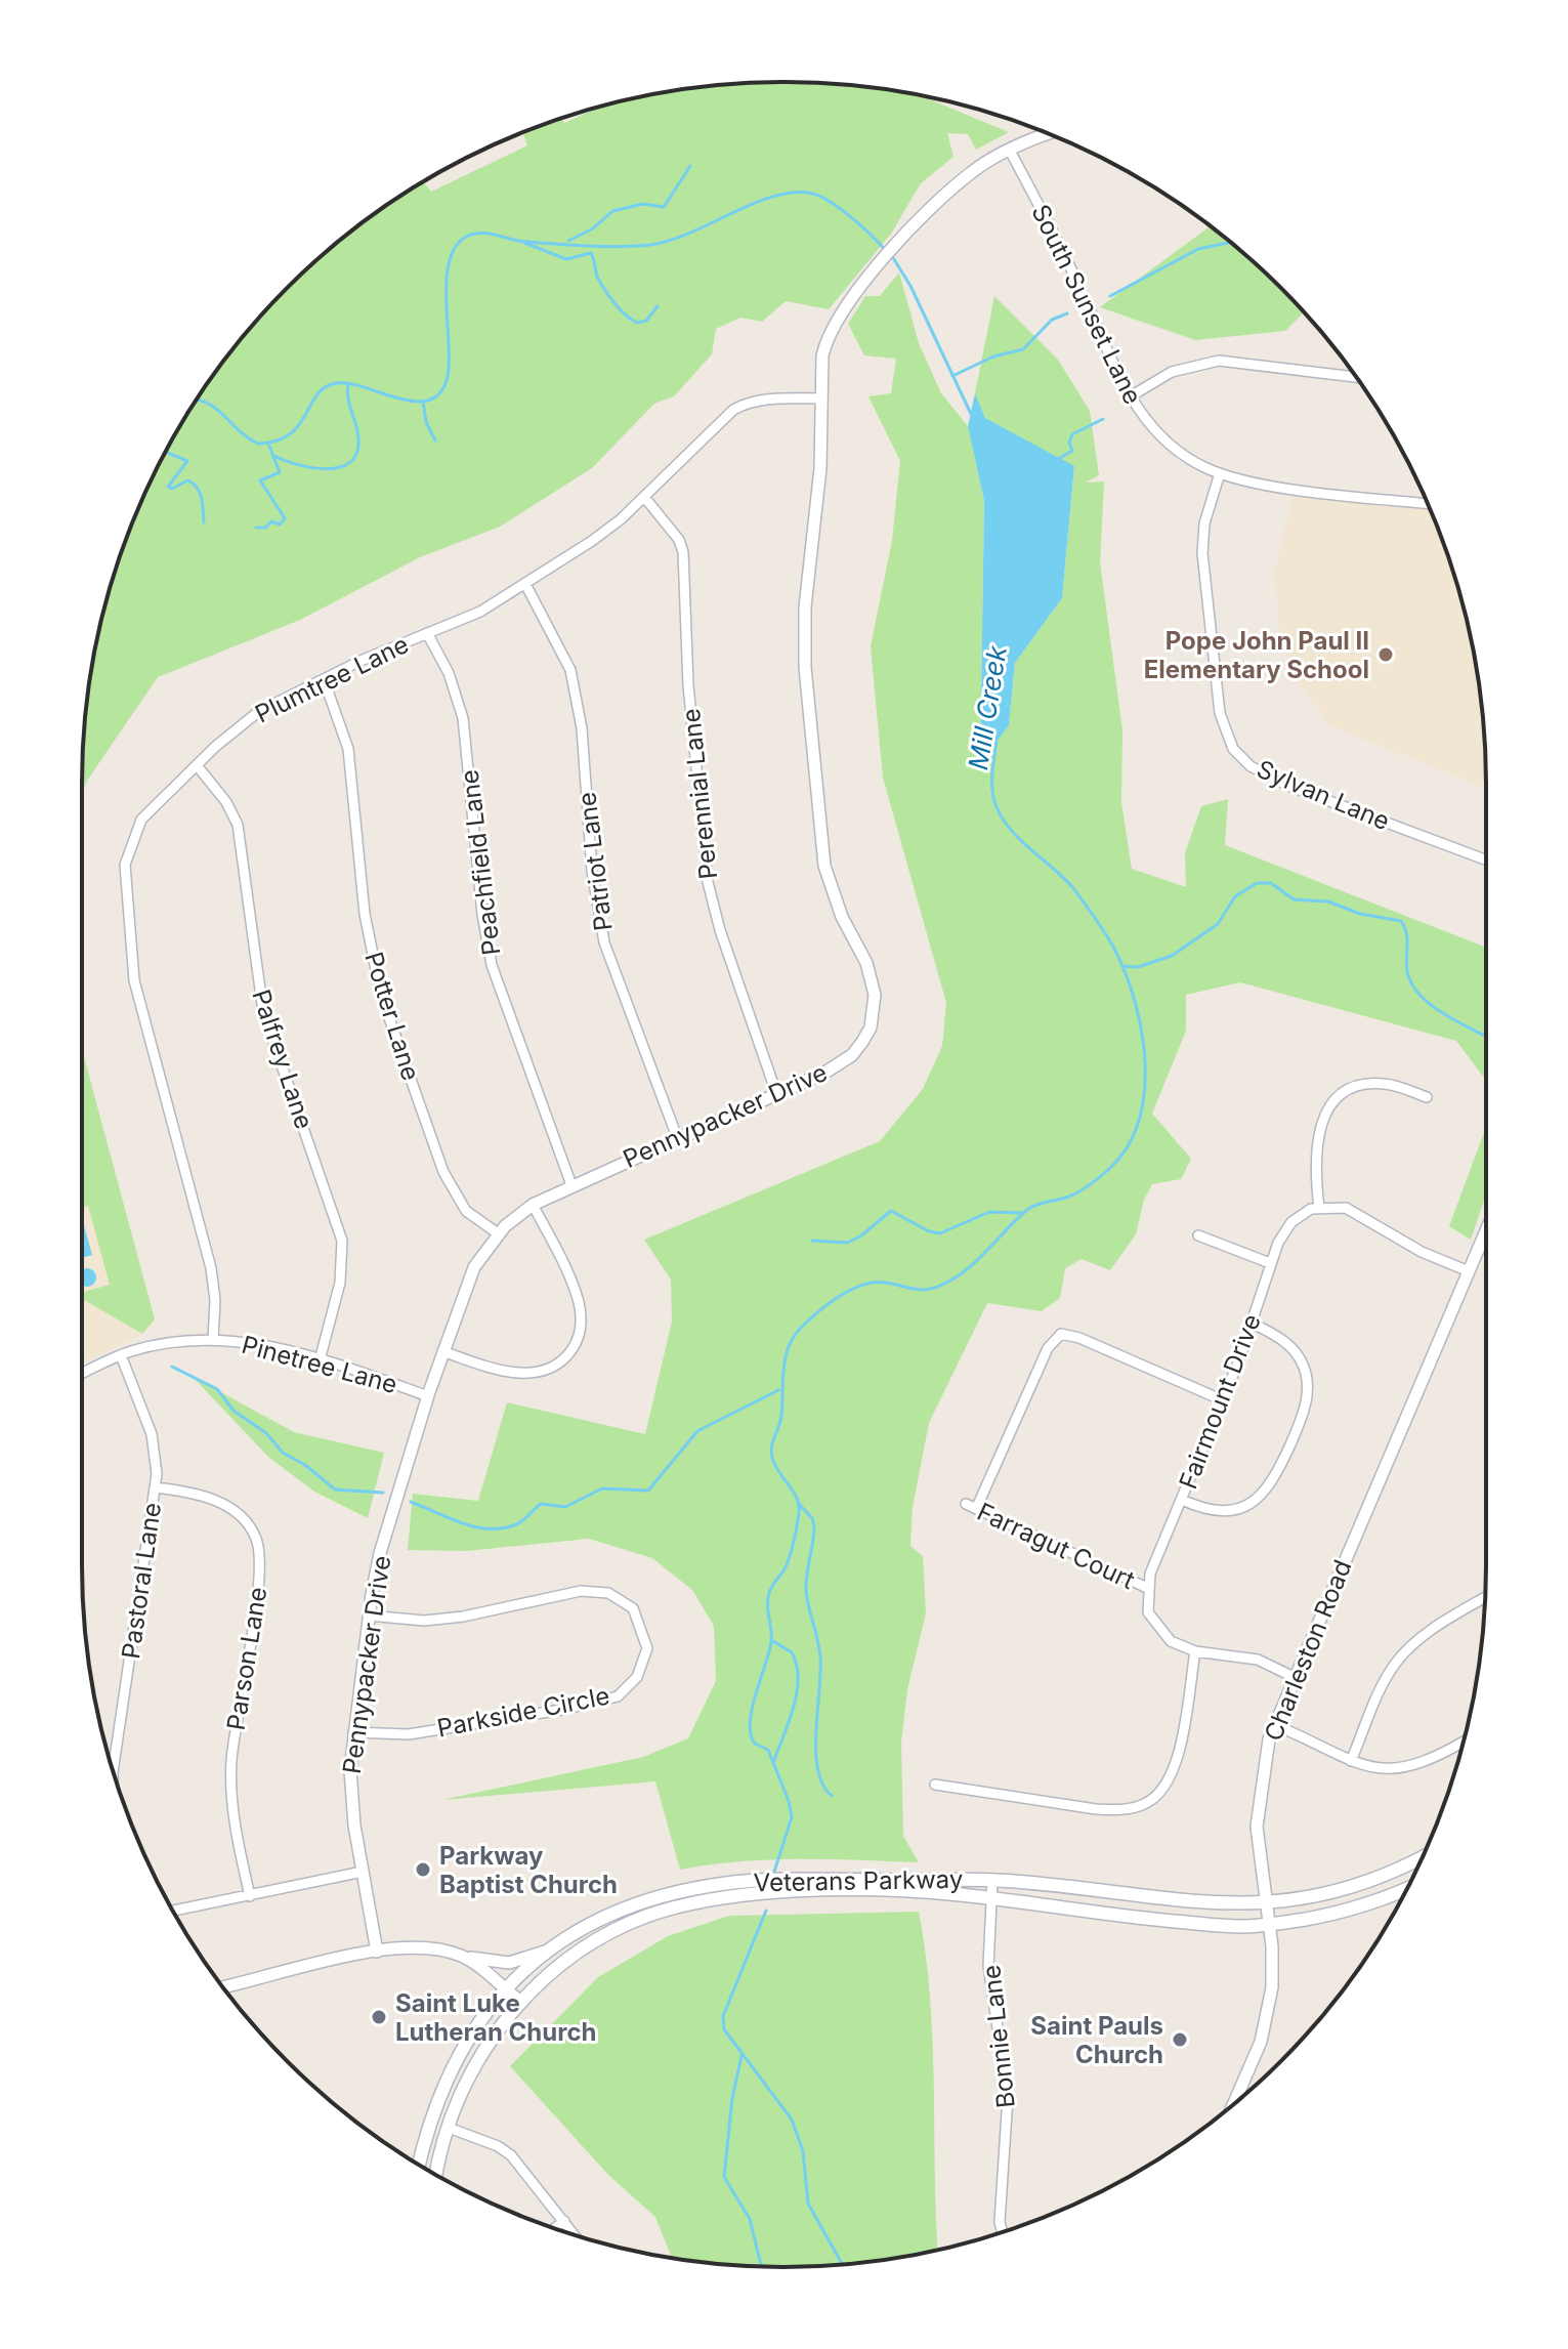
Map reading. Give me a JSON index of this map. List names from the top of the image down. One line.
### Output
{"streets":{"main road":["Veterans Parkway"],"street":["South Sunset Lane","Plumtree Lane","Perennial Lane","Sylvan Lane","Patriot Lane","Peachfield Lane","Potter Lane","Palfrey Lane","Pennypacker Drive","Pinetree Lane","Fairmount Drive","Farragut Court","Pastoral Lane","Charleston Road","Parson Lane","Parkside Circle","Bonnie Lane"]},"crossings":[["South Sunset Lane","Sylvan Lane"],["South Sunset Lane","Pennypacker Drive"],["Plumtree Lane","Perennial Lane"],["Plumtree Lane","Patriot Lane"],["Plumtree Lane","Peachfield Lane"],["Plumtree Lane","Potter Lane"],["Plumtree Lane","Palfrey Lane"],["Plumtree Lane","Pennypacker Drive"],["Plumtree Lane","Pinetree Lane"],["Perennial Lane","Pennypacker Drive"],["Patriot Lane","Pennypacker Drive"],["Peachfield Lane","Pennypacker Drive"],["Potter Lane","Pennypacker Drive"],["Palfrey Lane","Pinetree Lane"],["Pennypacker Drive","Pinetree Lane"],["Pennypacker Drive","Parkside Circle"],["Pinetree Lane","Pastoral Lane"],["Fairmount Drive","Farragut Court"],["Pastoral Lane","Parson Lane"],["Charleston Road","Veterans Parkway"],["Veterans Parkway","Bonnie Lane"]],"water":["Mill Creek"],"places":["Pope John Paul II Elementary School","Parkway Baptist Church","Saint Luke Lutheran Church","Saint Pauls Church"]}
